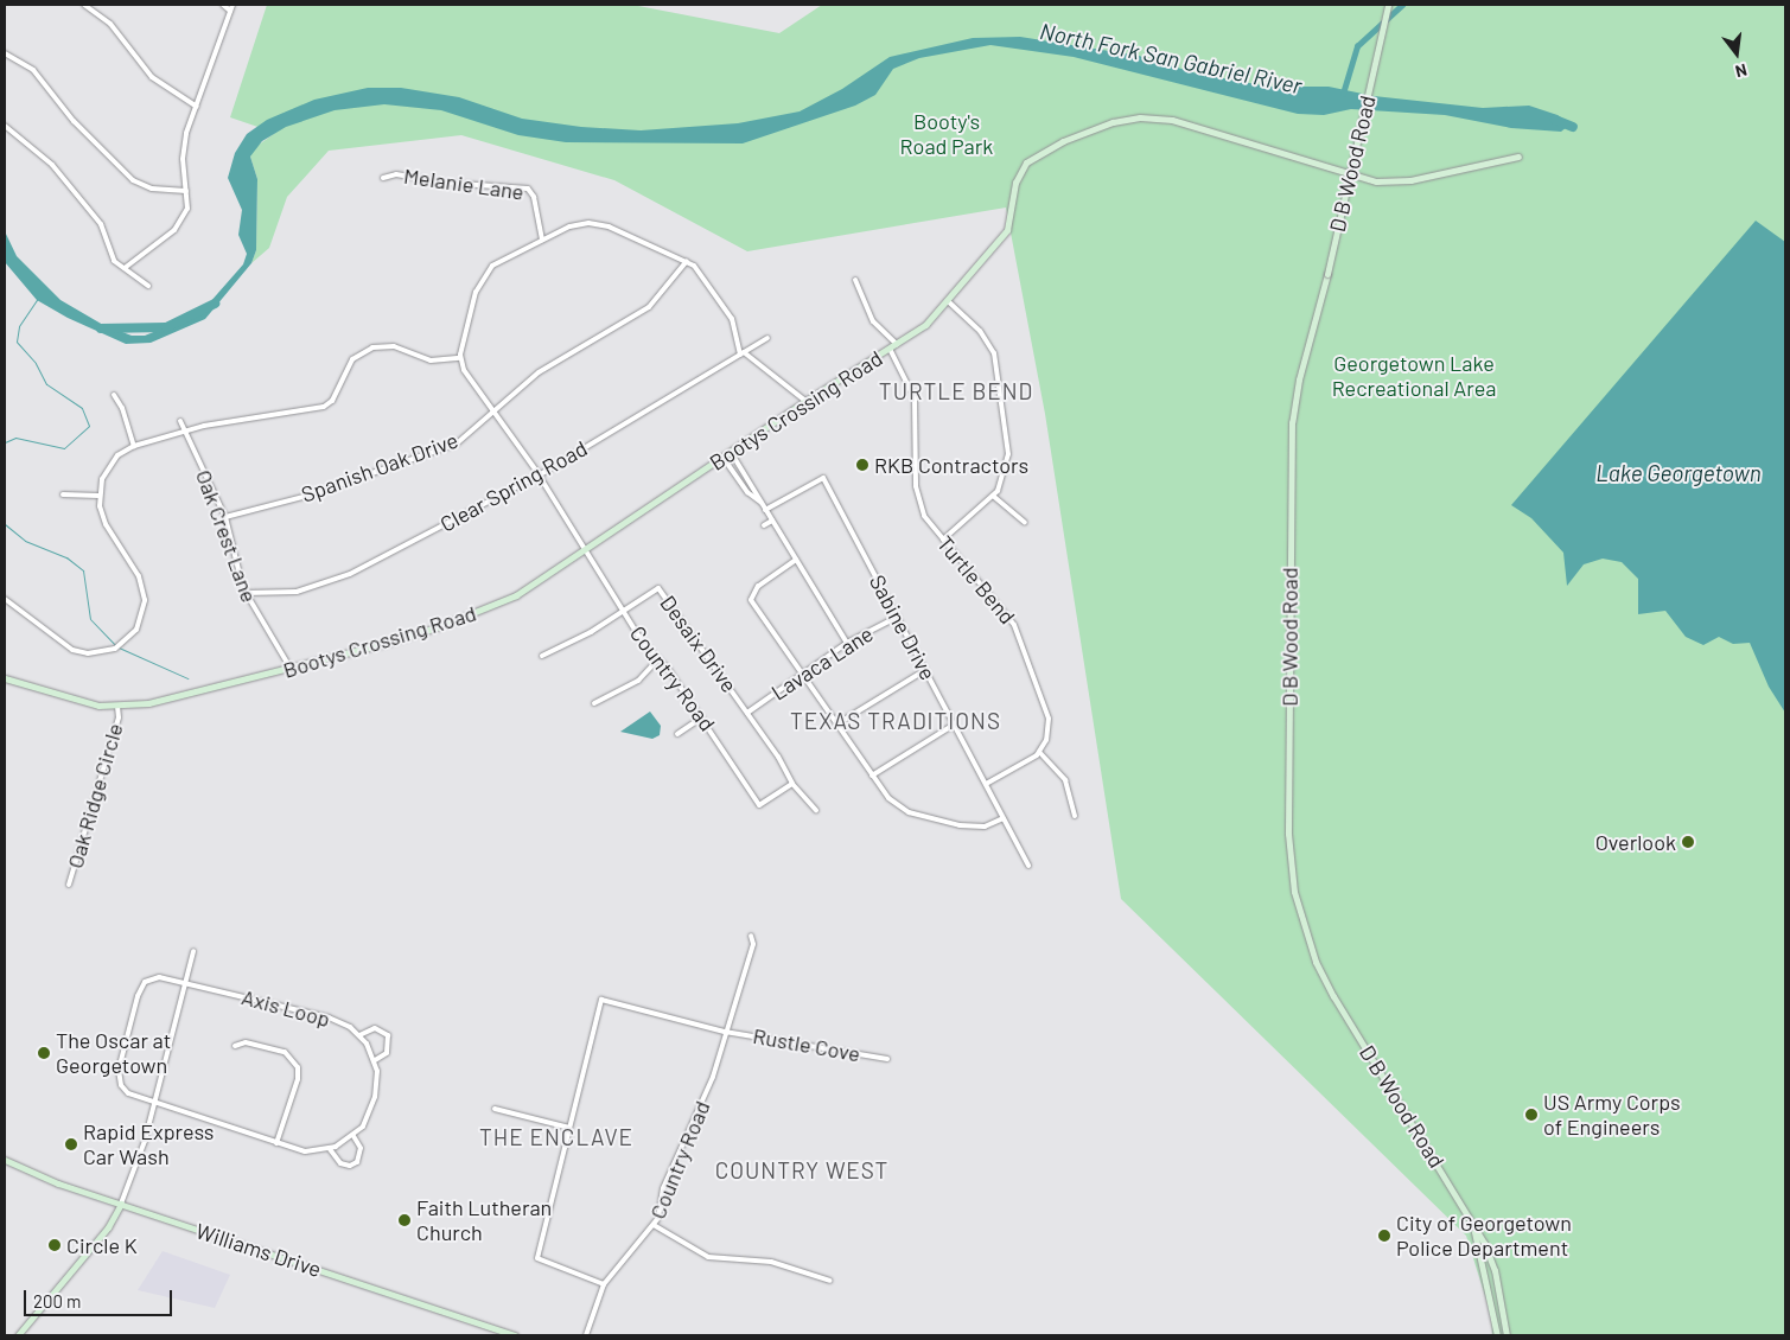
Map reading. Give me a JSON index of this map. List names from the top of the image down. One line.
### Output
{"streets":{"main road":["D B Wood Road","Bootys Crossing Road","Williams Drive"],"street":["Melanie Lane","Spanish Oak Drive","Clear Spring Road","Oak Crest Lane","Turtle Bend","Sabine Drive","Desaix Drive","Lavaca Lane","Country Road","Oak Ridge Circle","Axis Loop","Rustle Cove"]},"crossings":[["Bootys Crossing Road","Oak Crest Lane"],["Bootys Crossing Road","Turtle Bend"],["Bootys Crossing Road","Country Road"],["Bootys Crossing Road","Oak Ridge Circle"],["Spanish Oak Drive","Oak Crest Lane"],["Spanish Oak Drive","Country Road"],["Clear Spring Road","Oak Crest Lane"],["Clear Spring Road","Country Road"],["Sabine Drive","Lavaca Lane"],["Desaix Drive","Lavaca Lane"],["Desaix Drive","Country Road"],["Country Road","Rustle Cove"]],"districts":["TURTLE BEND","TEXAS TRADITIONS","THE ENCLAVE","COUNTRY WEST"],"water":["North Fork San Gabriel River","Lake Georgetown"],"parks":["Booty's Road Park","Georgetown Lake Recreational Area"],"places":["RKB Contractors","Overlook","The Oscar at Georgetown","US Army Corps of Engineers","Rapid Express Car Wash","Faith Lutheran Church","City of Georgetown Police Department","Circle K"],"scale_bar":"200 m","north":"bottom"}
